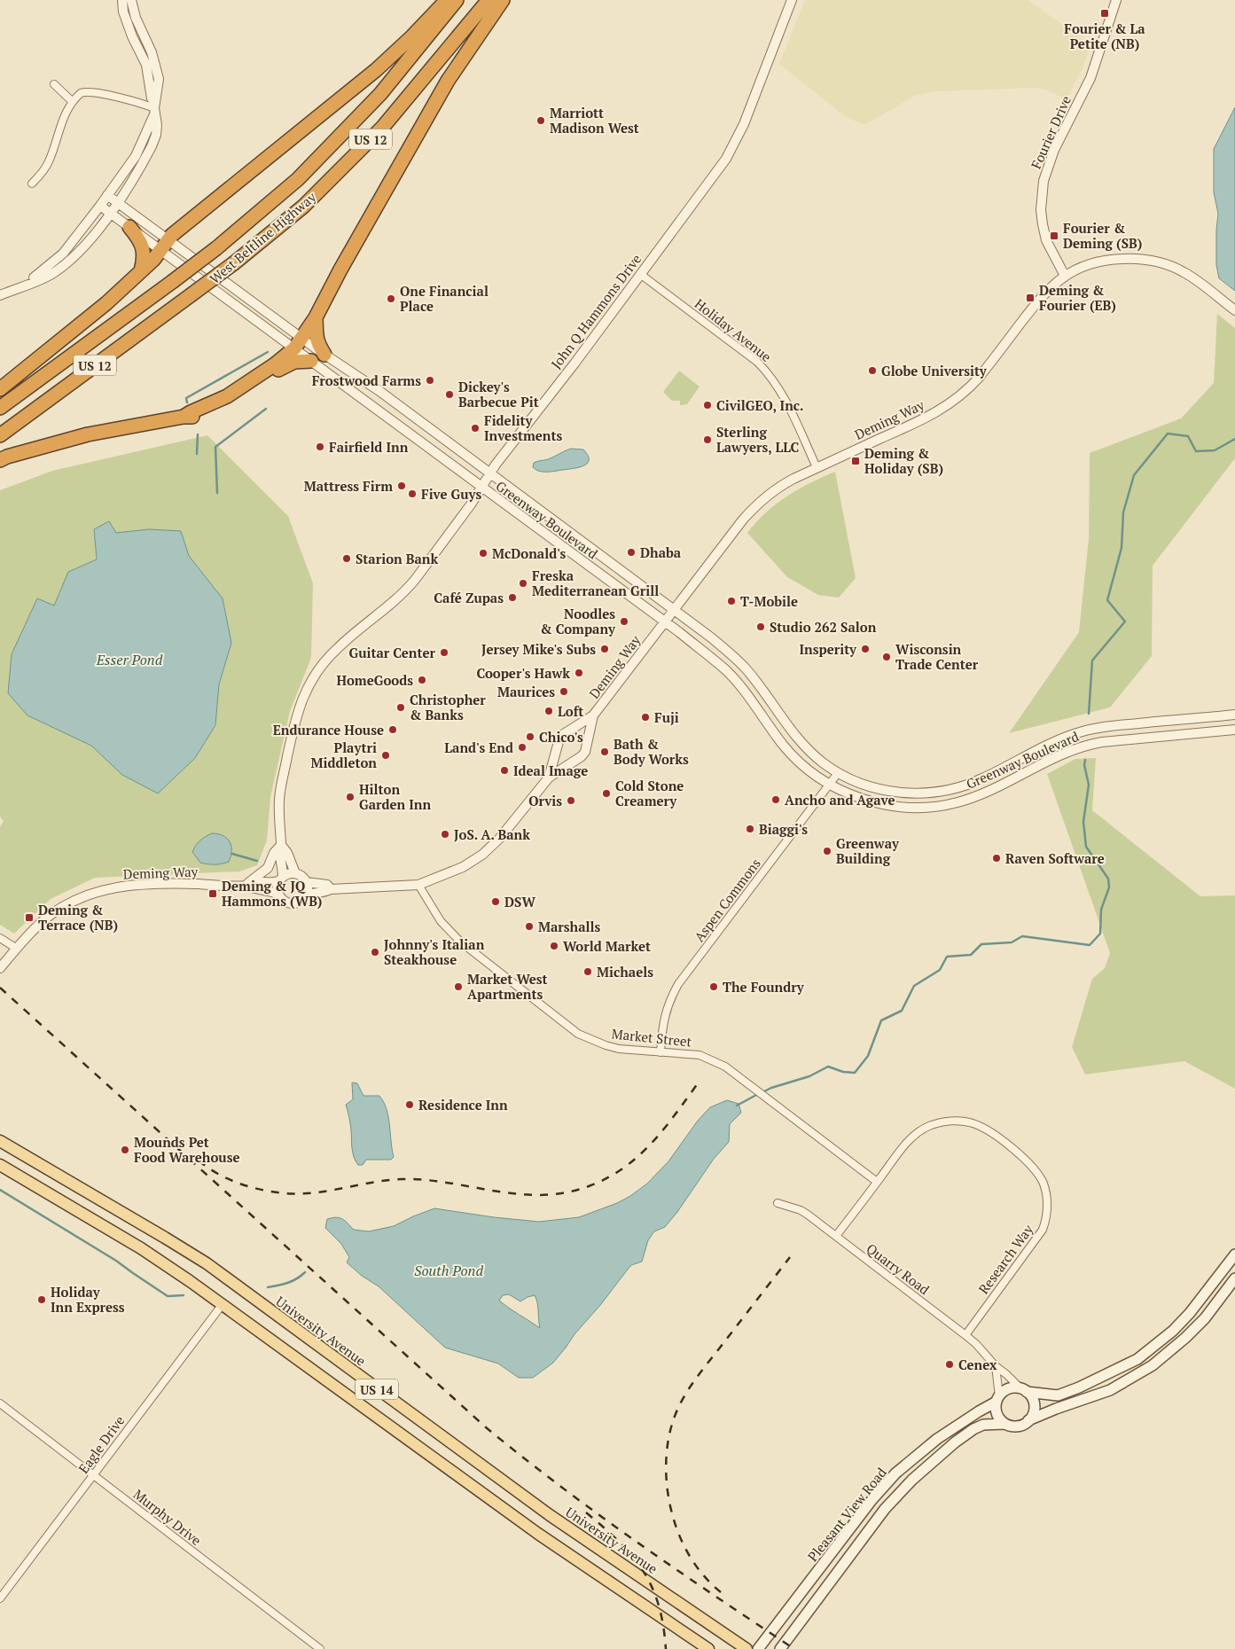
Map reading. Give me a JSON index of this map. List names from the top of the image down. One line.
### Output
{"streets":{"highway":["US 12","West Beltline Highway"],"main road":["University Avenue","US 14","Pleasant View Road"],"street":["Fourier Drive","John Q Hammons Drive","Holiday Avenue","Deming Way","Greenway Boulevard","Aspen Commons","Market Street","Research Way","Quarry Road","Eagle Drive","Murphy Drive"]},"crossings":[["Fourier Drive","Deming Way"],["John Q Hammons Drive","Holiday Avenue"],["John Q Hammons Drive","Deming Way"],["John Q Hammons Drive","Greenway Boulevard"],["Holiday Avenue","Deming Way"],["Deming Way","Greenway Boulevard"],["Deming Way","Market Street"],["Greenway Boulevard","Aspen Commons"],["Aspen Commons","Market Street"],["Market Street","Research Way"],["Research Way","Quarry Road"],["Quarry Road","Pleasant View Road"],["US 14","Eagle Drive"],["Eagle Drive","Murphy Drive"]],"water":["Esser Pond","South Pond"],"places":{"transit":["Fourier & La Petite (NB)","Fourier & Deming (SB)","Deming & Fourier (EB)","Deming & Holiday (SB)","Deming & JQ Hammons (WB)","Deming & Terrace (NB)"],"other":["Marriott Madison West","One Financial Place","Globe University","Frostwood Farms","Dickey's Barbecue Pit","CivilGEO, Inc.","Fidelity Investments","Sterling Lawyers, LLC","Fairfield Inn","Mattress Firm","Five Guys","Dhaba","McDonald's","Starion Bank","Freska Mediterranean Grill","Café Zupas","T-Mobile","Noodles & Company","Studio 262 Salon","Jersey Mike's Subs","Insperity","Guitar Center","Wisconsin Trade Center","Cooper's Hawk","HomeGoods","Maurices","Christopher & Banks","Loft","Fuji","Endurance House","Chico's","Land's End","Bath & Body Works","Playtri Middleton","Ideal Image","Cold Stone Creamery","Hilton Garden Inn","Ancho and Agave","Orvis","Biaggi's","JoS. A. Bank","Greenway Building","Raven Software","DSW","Marshalls","World Market","Johnny's Italian Steakhouse","Michaels","Market West Apartments","The Foundry","Residence Inn","Mounds Pet Food Warehouse","Holiday Inn Express","Cenex"]}}
